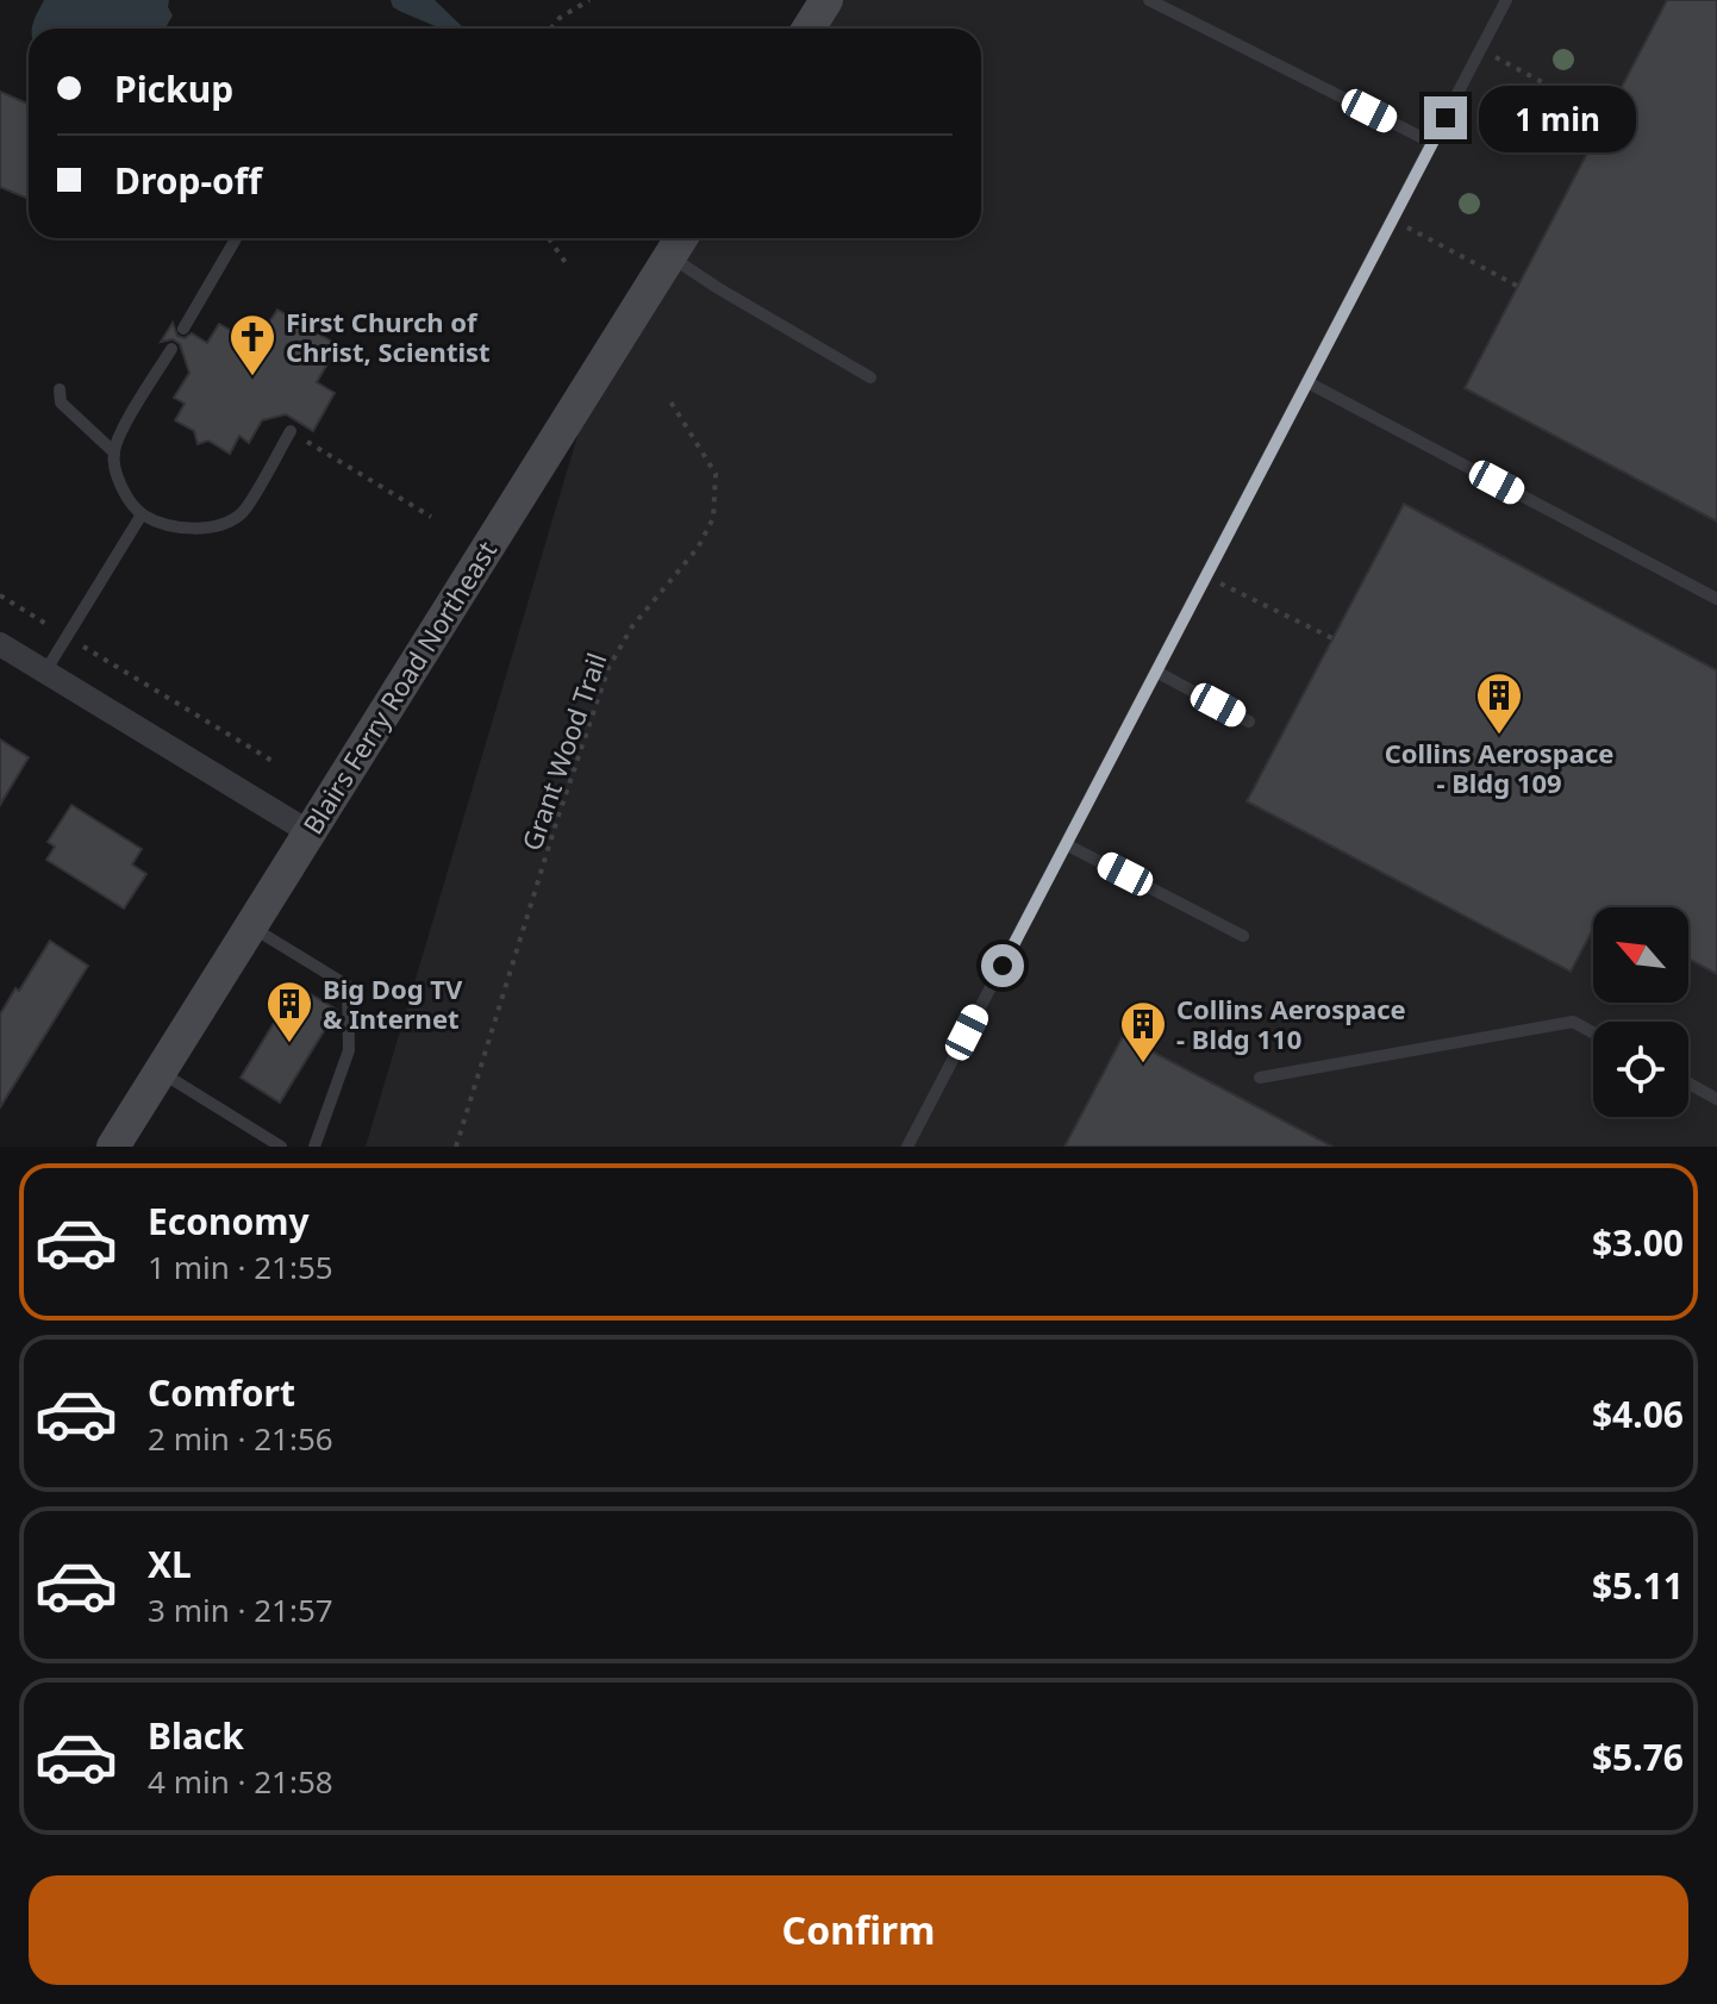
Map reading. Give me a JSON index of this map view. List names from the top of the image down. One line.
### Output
{"streets":{"main road":["Blairs Ferry Road Northeast"],"path":["Grant Wood Trail"]},"places":{"church":["First Church of Christ, Scientist"],"building":["Collins Aerospace - Bldg 109","Big Dog TV & Internet","Collins Aerospace - Bldg 110"]},"north":"top left","page":{"banner":["Pickup","Drop-off"],"bubble":"1 min","list":[{"name":"Economy","note":"1 min · 21:55","value":"$3.00"},{"name":"Comfort","note":"2 min · 21:56","value":"$4.06"},{"name":"XL","note":"3 min · 21:57","value":"$5.11"},{"name":"Black","note":"4 min · 21:58","value":"$5.76"}],"buttons":"Confirm"}}
